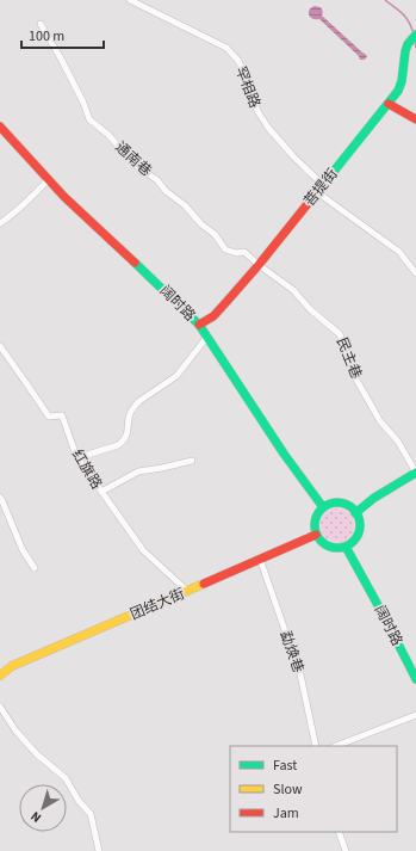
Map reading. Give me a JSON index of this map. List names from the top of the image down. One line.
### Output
{"streets":{"main road":["菩提街","阔时路","团结大街"],"street":["罕相路","通南巷","民主巷","红旗路","勐焕巷"]},"crossings":[["罕相路","菩提街"],["通南巷","菩提街"],["通南巷","民主巷"],["菩提街","阔时路"],["菩提街","民主巷"],["阔时路","团结大街"],["红旗路","团结大街"],["团结大街","勐焕巷"]],"legend":["Fast","Slow","Jam"],"scale_bar":"100 m","north":"bottom left"}
